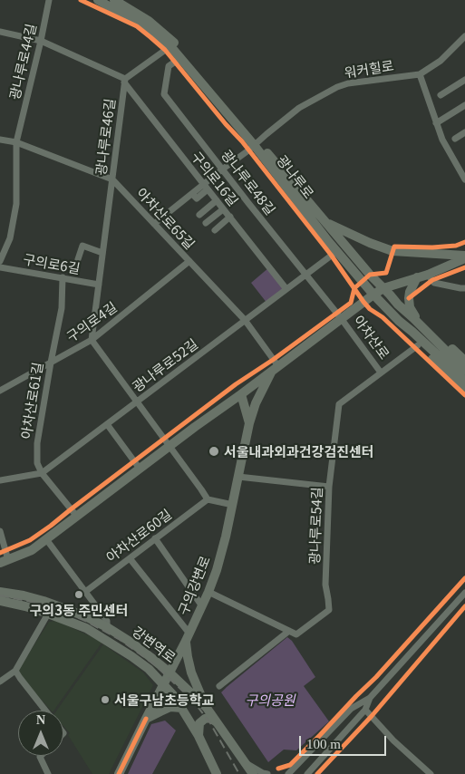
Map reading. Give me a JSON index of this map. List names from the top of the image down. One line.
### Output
{"streets":{"main road":["광나루로","아차산로","구의강변로","강변역로"],"street":["광나루로44길","워커힐로","광나루로46길","구의로16길","광나루로48길","아차산로65길","구의로6길","구의로4길","광나루로52길","아차산로61길","광나루로54길","아차산로60길"]},"crossings":[["광나루로44길","구의로16길"],["광나루로44길","아차산로65길"],["워커힐로","광나루로"],["워커힐로","구의로16길"],["워커힐로","광나루로48길"],["워커힐로","아차산로65길"],["광나루로46길","구의로16길"],["광나루로46길","아차산로65길"],["광나루로46길","구의로6길"],["광나루로46길","구의로4길"],["광나루로","광나루로48길"],["광나루로","아차산로"],["광나루로","광나루로52길"],["구의로16길","광나루로52길"],["광나루로48길","아차산로"],["광나루로48길","광나루로52길"],["아차산로65길","구의로4길"],["아차산로65길","아차산로"],["아차산로65길","광나루로52길"],["구의로6길","아차산로61길"],["구의로4길","아차산로61길"],["아차산로","아차산로61길"],["아차산로","광나루로54길"],["아차산로","구의강변로"],["광나루로52길","아차산로61길"],["구의강변로","강변역로"]],"parks":["구의공원"],"places":["서울내과외과건강검진센터","구의3동 주민센터","서울구남초등학교"],"scale_bar":"100 m","north":"top"}
